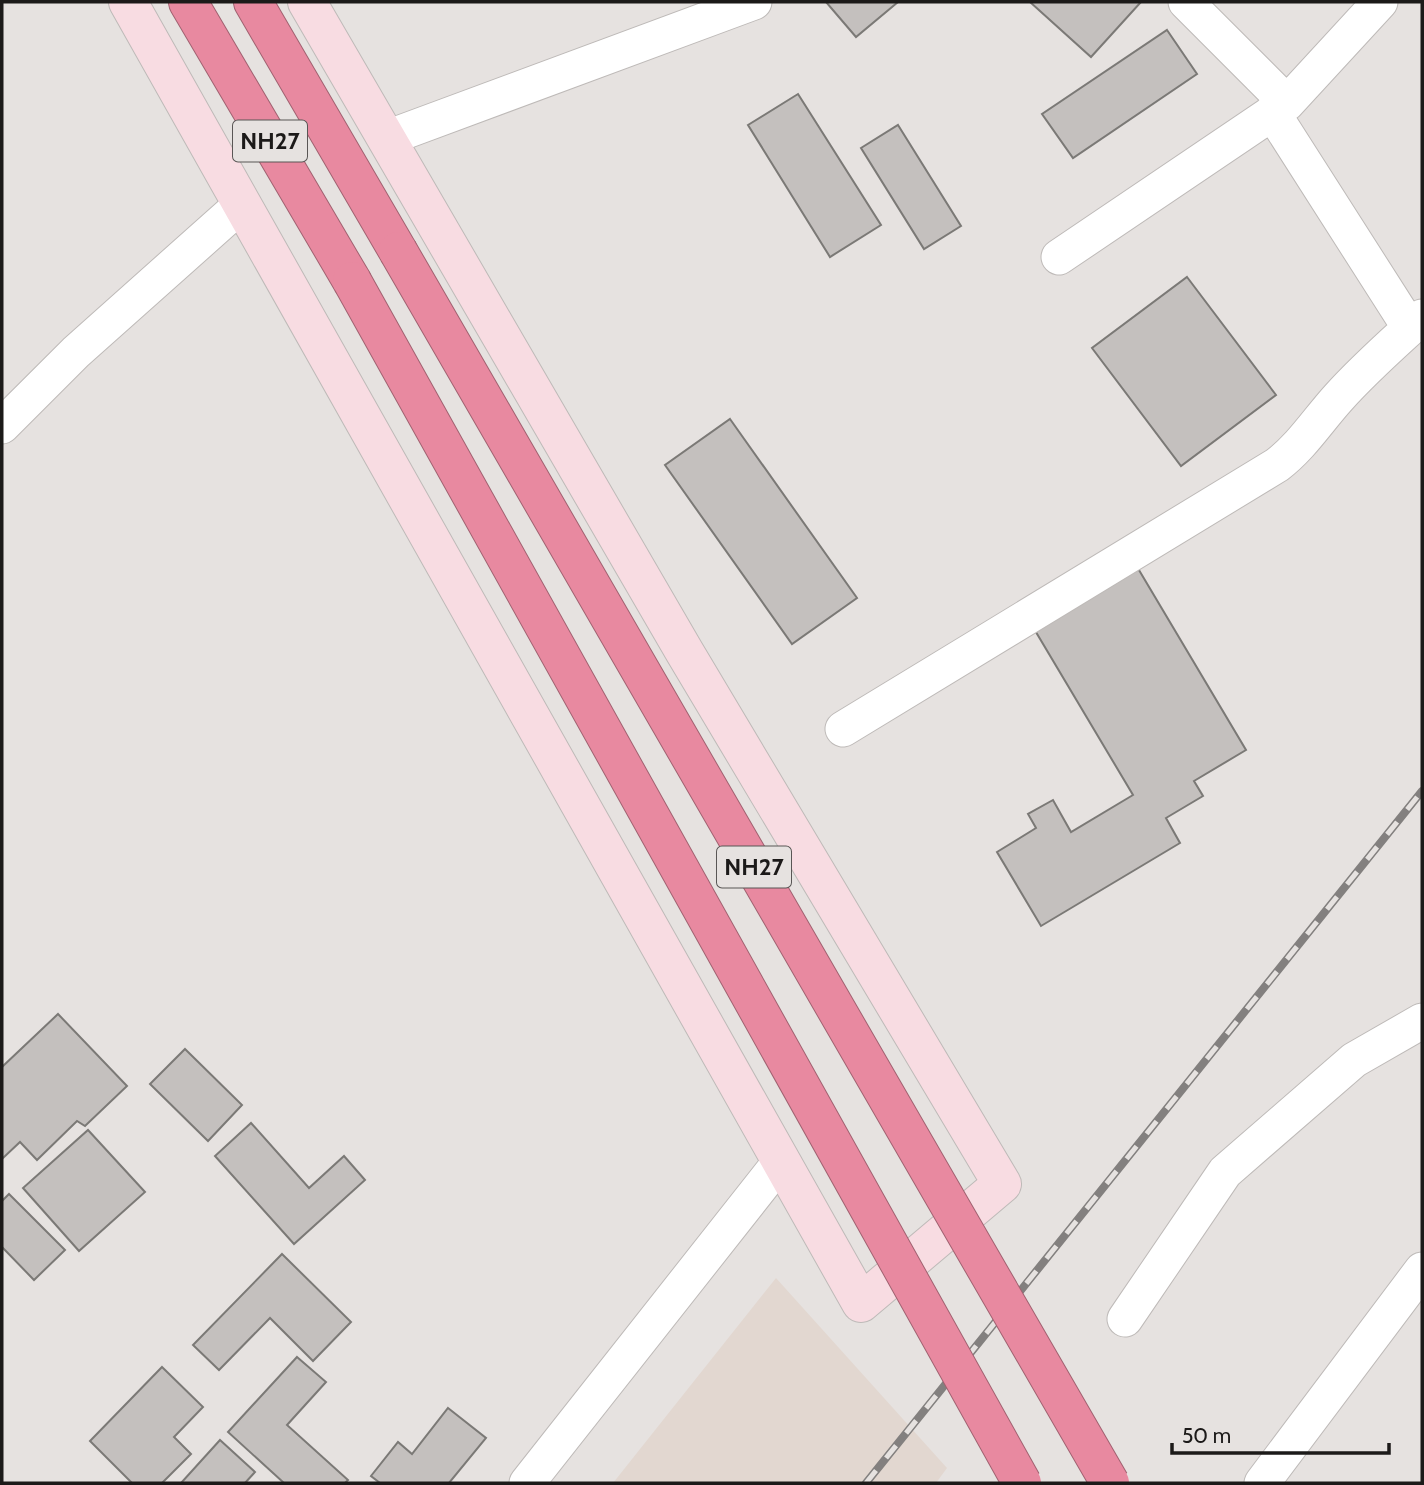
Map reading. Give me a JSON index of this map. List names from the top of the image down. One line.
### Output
{"streets":{"highway":["NH27"]},"scale_bar":"50 m"}
